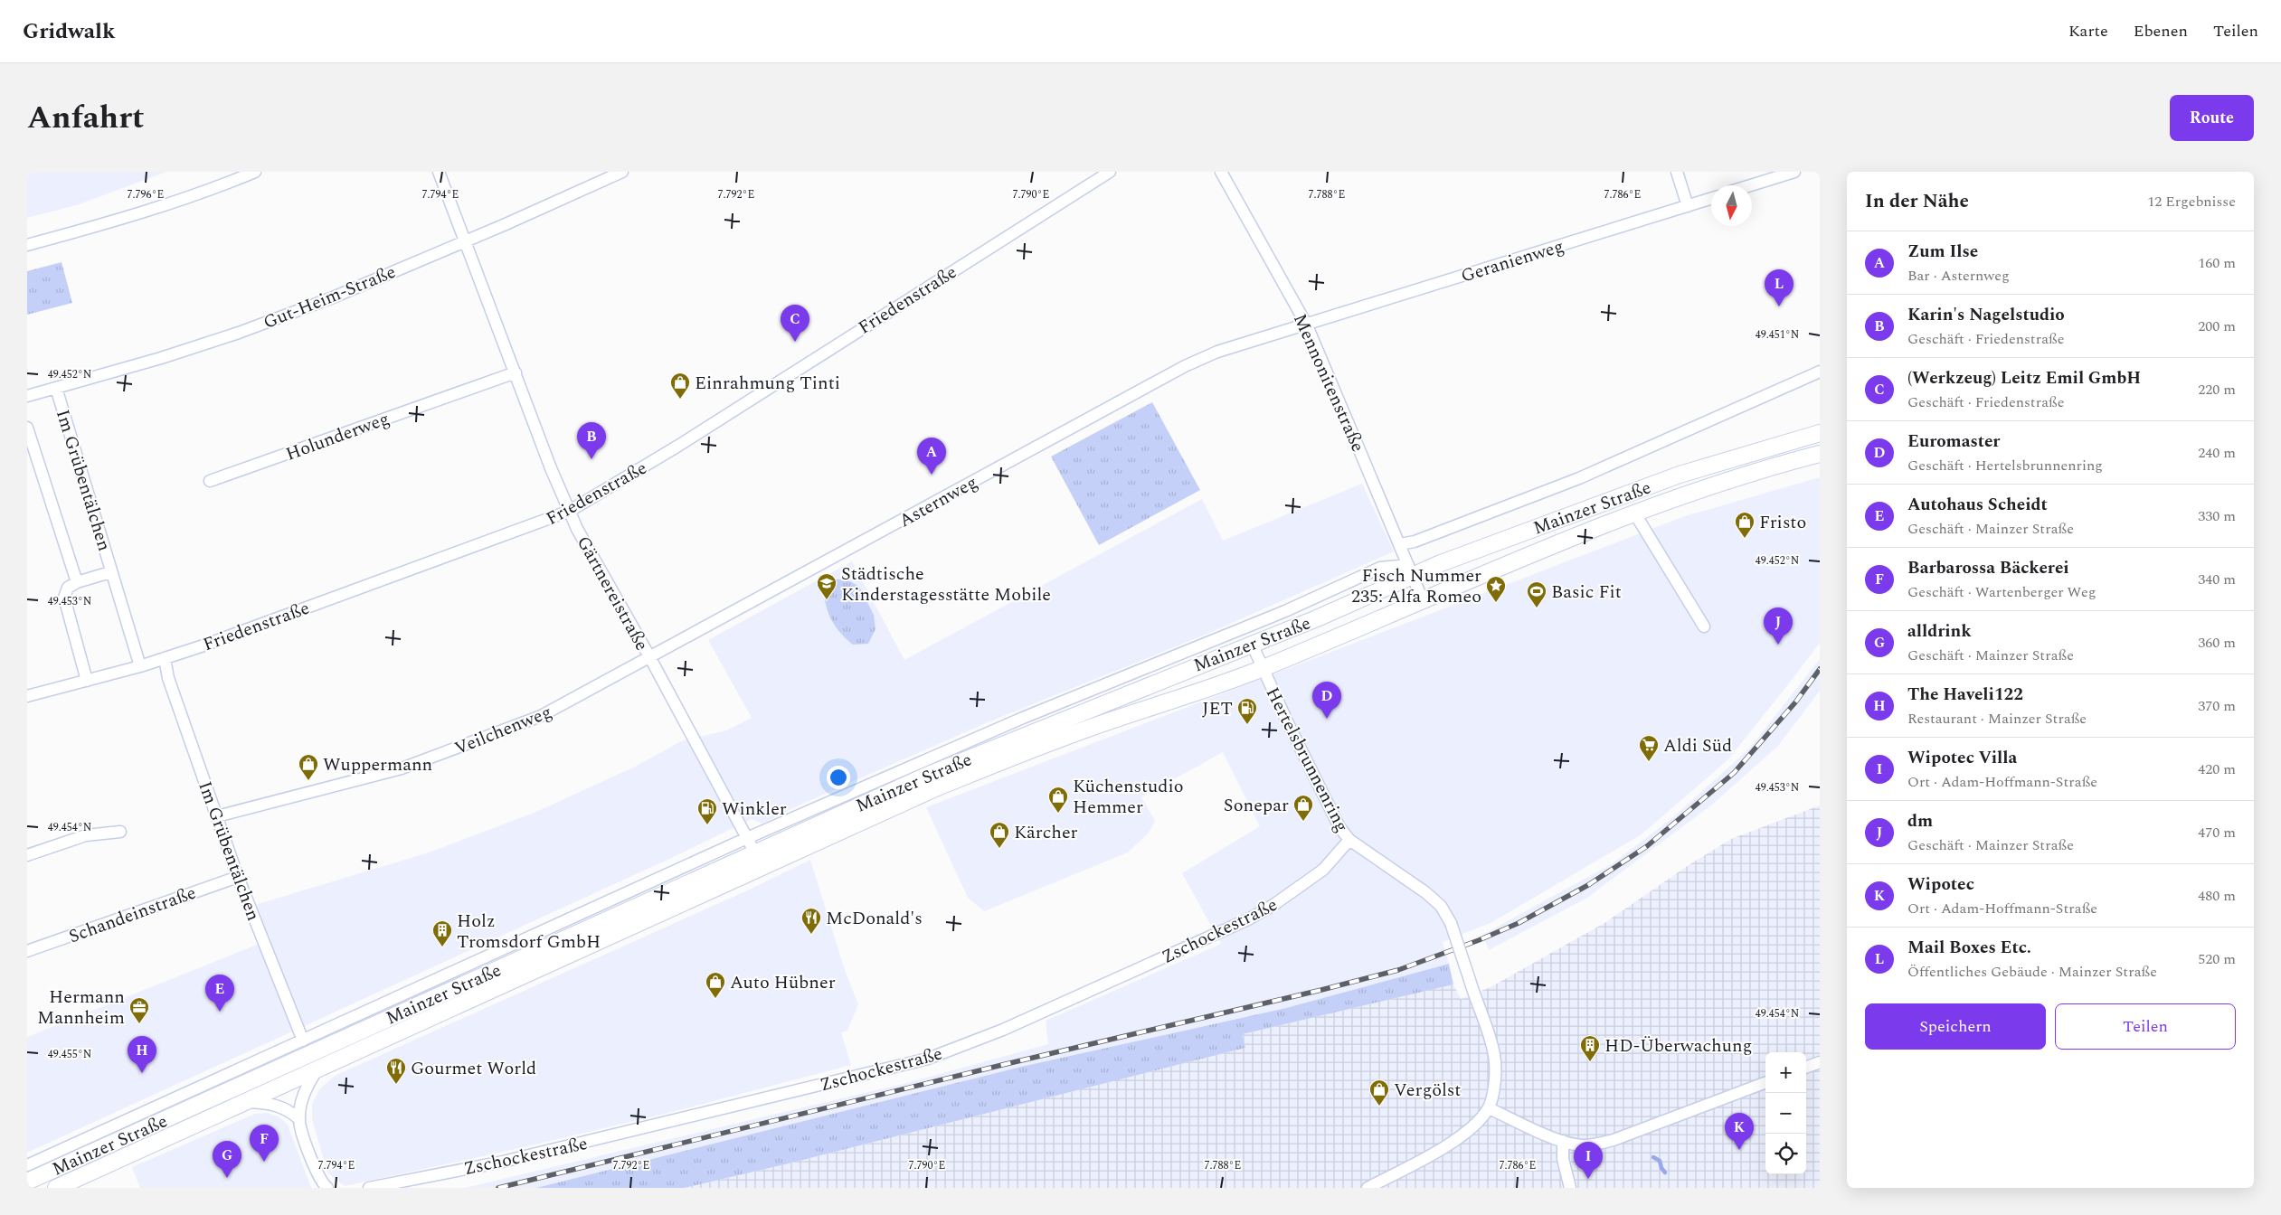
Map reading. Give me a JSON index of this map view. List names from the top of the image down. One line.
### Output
{"streets":{"main road":["Mainzer Straße"],"street":["Geranienweg","Gut-Heim-Straße","Friedenstraße","Mennonitenstraße","Holunderweg","Im Grübentälchen","Asternweg","Gärtnereistraße","Veilchenweg","Hertelsbrunnenring","Schandeinstraße","Zschockestraße"]},"crossings":[["Geranienweg","Mennonitenstraße"],["Geranienweg","Asternweg"],["Gut-Heim-Straße","Im Grübentälchen"],["Gut-Heim-Straße","Gärtnereistraße"],["Friedenstraße","Im Grübentälchen"],["Friedenstraße","Gärtnereistraße"],["Mennonitenstraße","Asternweg"],["Mennonitenstraße","Mainzer Straße"],["Holunderweg","Gärtnereistraße"],["Im Grübentälchen","Mainzer Straße"],["Im Grübentälchen","Veilchenweg"],["Im Grübentälchen","Schandeinstraße"],["Asternweg","Gärtnereistraße"],["Asternweg","Veilchenweg"],["Mainzer Straße","Gärtnereistraße"],["Mainzer Straße","Hertelsbrunnenring"],["Gärtnereistraße","Veilchenweg"],["Hertelsbrunnenring","Zschockestraße"]],"places":{"shop":["Einrahmung Tinti","Fristo","Wuppermann","Küchenstudio Hemmer","Sonepar","Kärcher","Auto Hübner","Vergölst"],"school or university":["Städtische Kinderstagesstätte Mobile"],"place":["Fisch Nummer 235: Alfa Romeo"],"sports":["Basic Fit"],"fuel station":["JET","Winkler"],"supermarket":["Aldi Süd"],"restaurant":["McDonald's","Gourmet World"],"building":["Holz Tromsdorf GmbH","HD-Überwachung"],"office":["Hermann Mannheim"]},"north":"bottom","page":{"header":"Gridwalk","nav":["Karte","Ebenen","Teilen"],"title":"Anfahrt","buttons":["Route",["Speichern","Teilen"]],"heading":["In der Nähe","12 Ergebnisse"],"list":[{"mark":"A","name":"Zum Ilse","note":"Bar · Asternweg","value":"160 m"},{"mark":"B","name":"Karin's Nagelstudio","note":"Geschäft · Friedenstraße","value":"200 m"},{"mark":"C","name":"(Werkzeug) Leitz Emil GmbH","note":"Geschäft · Friedenstraße","value":"220 m"},{"mark":"D","name":"Euromaster","note":"Geschäft · Hertelsbrunnenring","value":"240 m"},{"mark":"E","name":"Autohaus Scheidt","note":"Geschäft · Mainzer Straße","value":"330 m"},{"mark":"F","name":"Barbarossa Bäckerei","note":"Geschäft · Wartenberger Weg","value":"340 m"},{"mark":"G","name":"alldrink","note":"Geschäft · Mainzer Straße","value":"360 m"},{"mark":"H","name":"The Haveli122","note":"Restaurant · Mainzer Straße","value":"370 m"},{"mark":"I","name":"Wipotec Villa","note":"Ort · Adam-Hoffmann-Straße","value":"420 m"},{"mark":"J","name":"dm","note":"Geschäft · Mainzer Straße","value":"470 m"},{"mark":"K","name":"Wipotec","note":"Ort · Adam-Hoffmann-Straße","value":"480 m"},{"mark":"L","name":"Mail Boxes Etc.","note":"Öffentliches Gebäude · Mainzer Straße","value":"520 m"}],"pins":["L","C","B","A","J","D","E","H","K","F","G","I"],"map_buttons":["+","−"]},"coordinates":["7.796°E","7.794°E","7.792°E","7.790°E","7.788°E","7.786°E","49.451°N","49.452°N","49.453°N","49.454°N","49.455°N"]}
